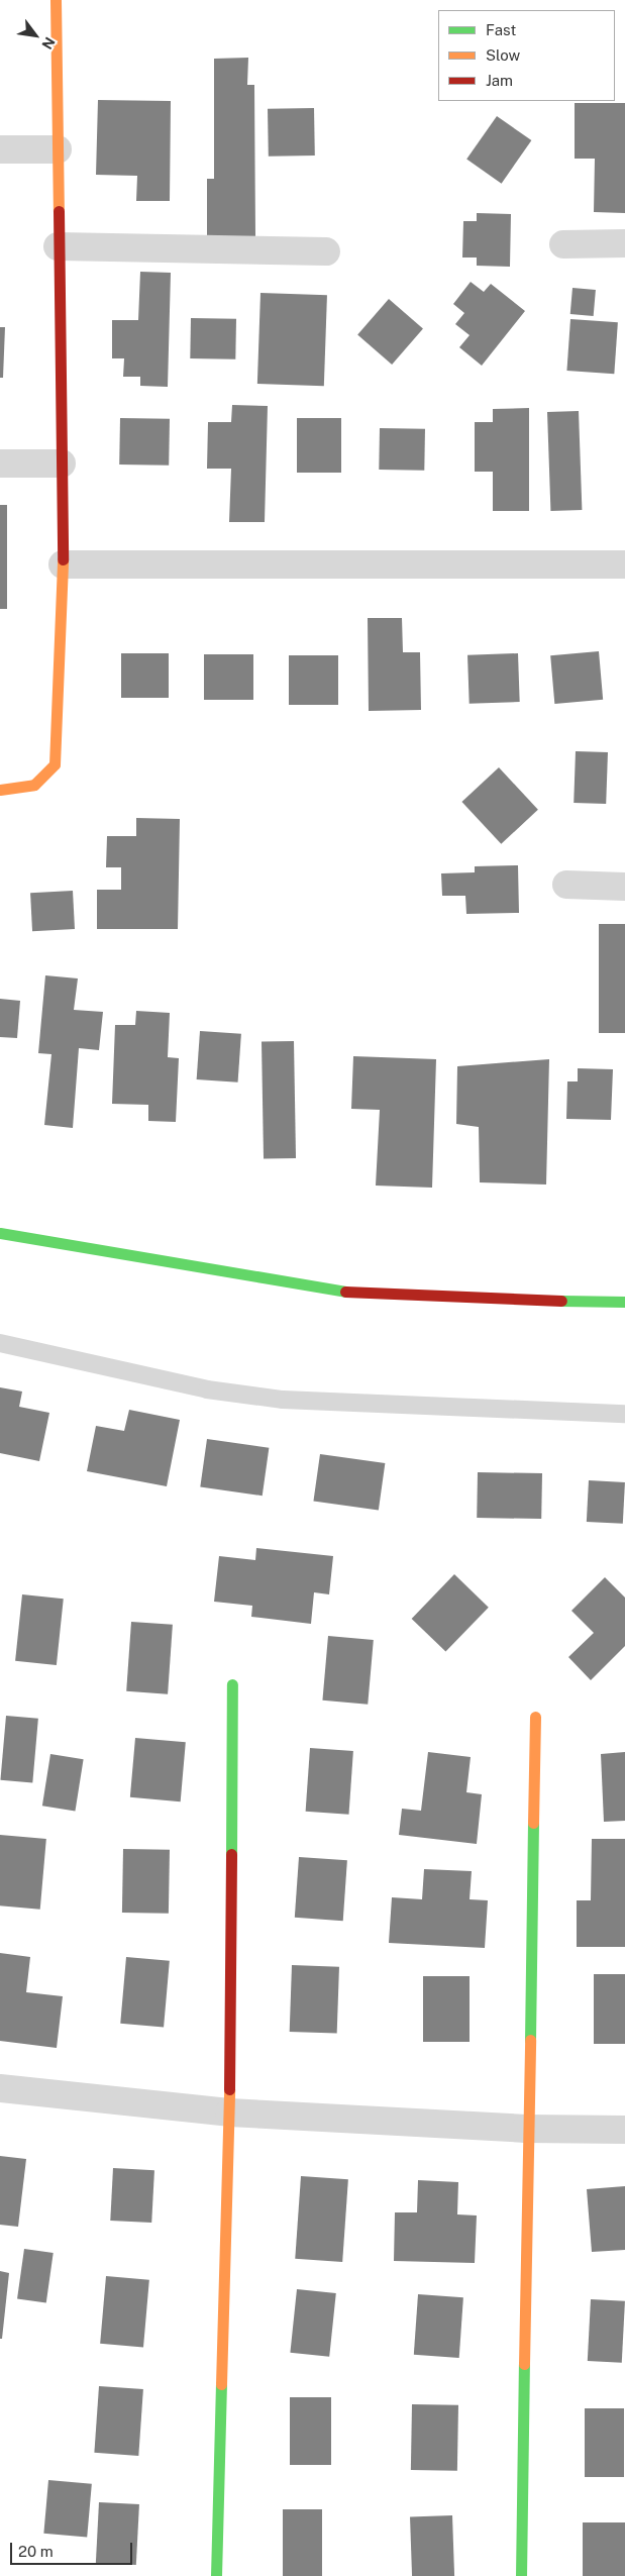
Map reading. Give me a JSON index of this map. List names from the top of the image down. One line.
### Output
{"legend":["Fast","Slow","Jam"],"scale_bar":"20 m","north":"bottom right"}
